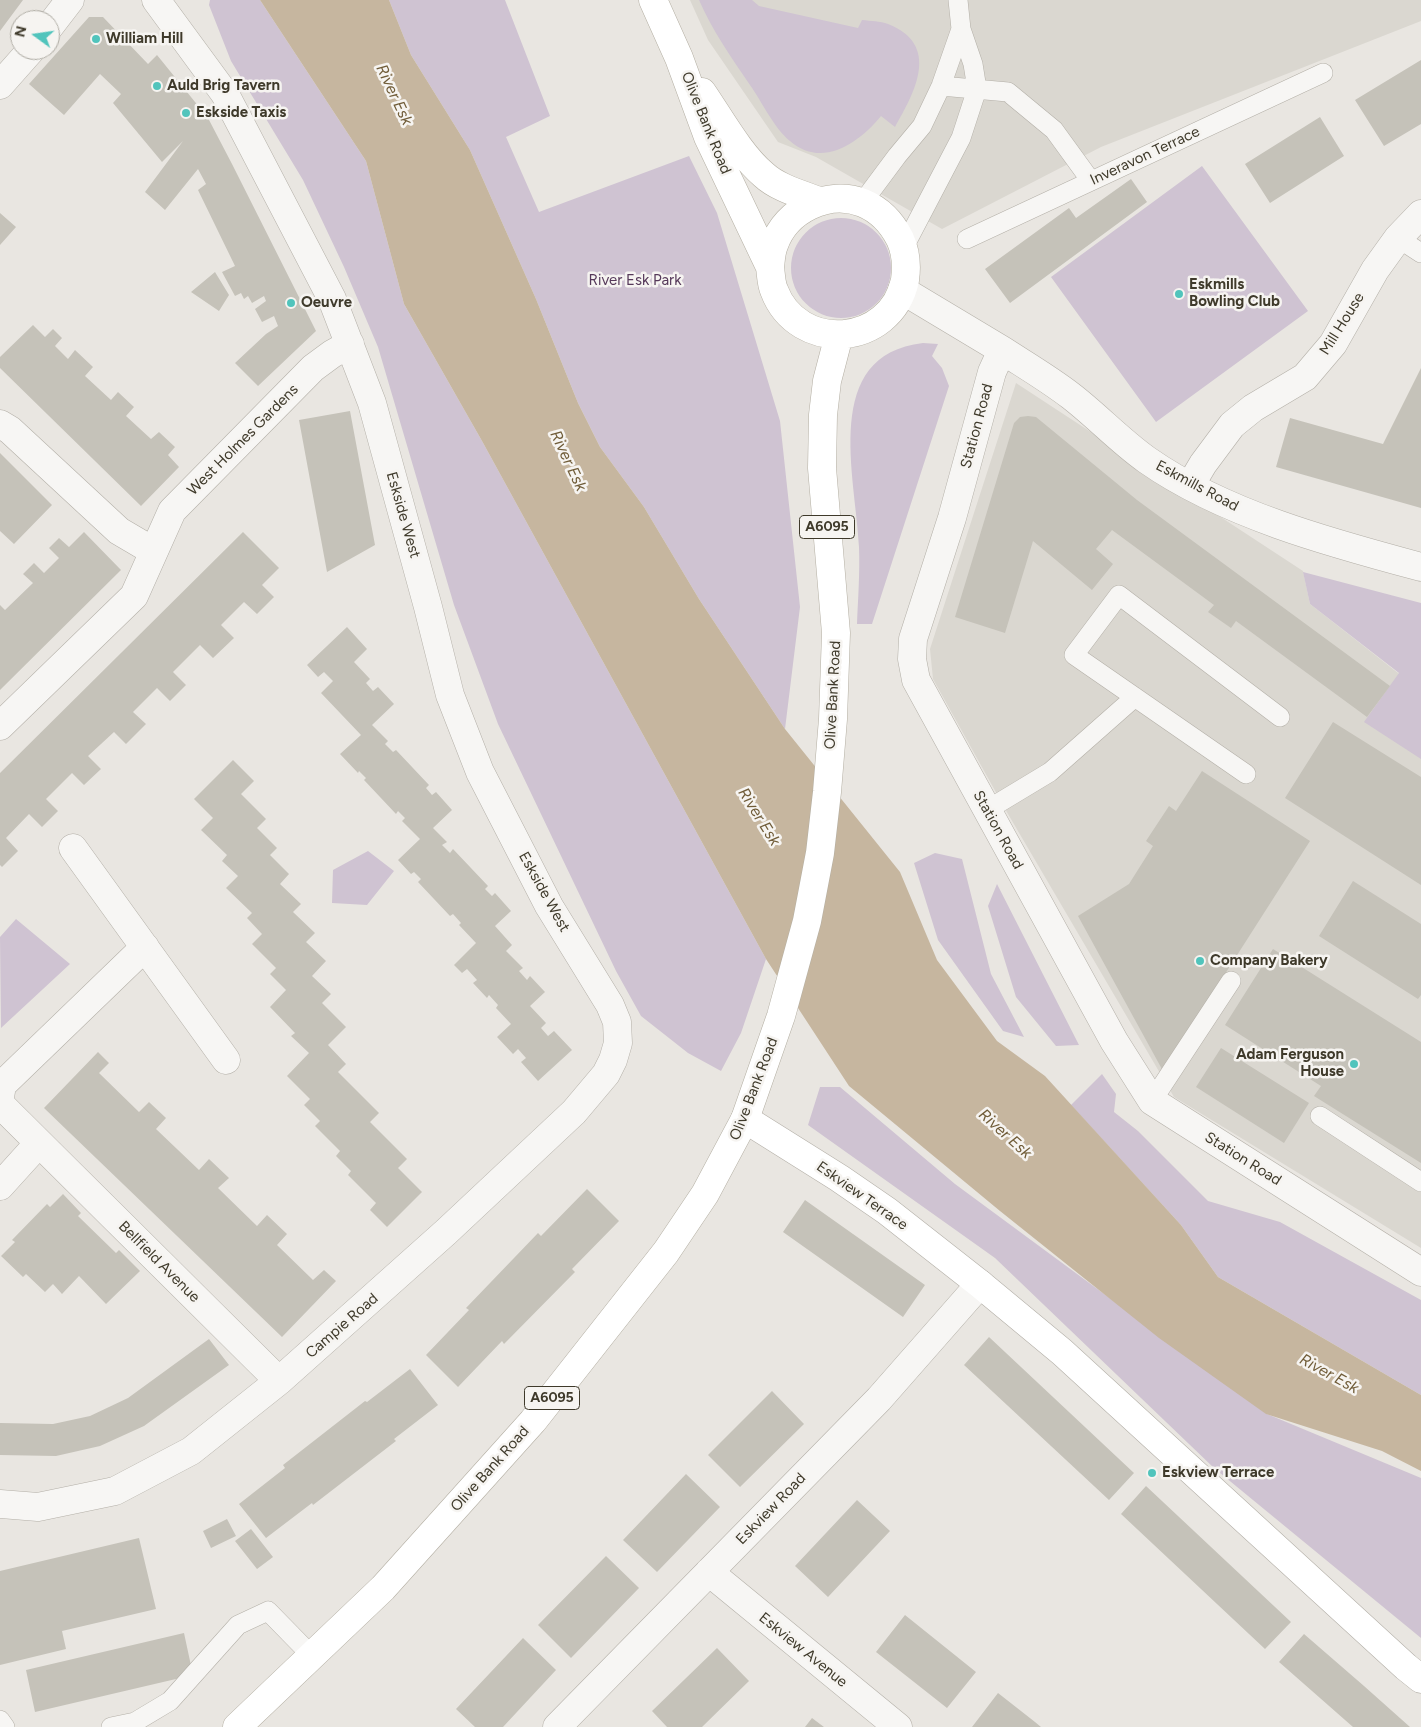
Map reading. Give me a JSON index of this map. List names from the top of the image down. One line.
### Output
{"streets":{"main road":["Olive Bank Road","A6095","Eskview Terrace"],"street":["Mill House","Station Road","West Holmes Gardens","Eskmills Road","Eskside West","Bellfield Avenue","Campie Road","Eskview Road","Eskview Avenue"],"lane":["Inveravon Terrace"]},"crossings":[["Olive Bank Road","Eskview Terrace"],["Mill House","Eskmills Road"],["Station Road","Eskmills Road"],["West Holmes Gardens","Eskside West"],["Eskside West","Campie Road"],["Eskview Terrace","Eskview Road"],["Bellfield Avenue","Campie Road"],["Eskview Road","Eskview Avenue"]],"water":["River Esk"],"parks":["River Esk Park"],"places":["William Hill","Auld Brig Tavern","Eskside Taxis","Eskmills Bowling Club","Oeuvre","Company Bakery","Adam Ferguson House","Eskview Terrace"],"north":"left"}
